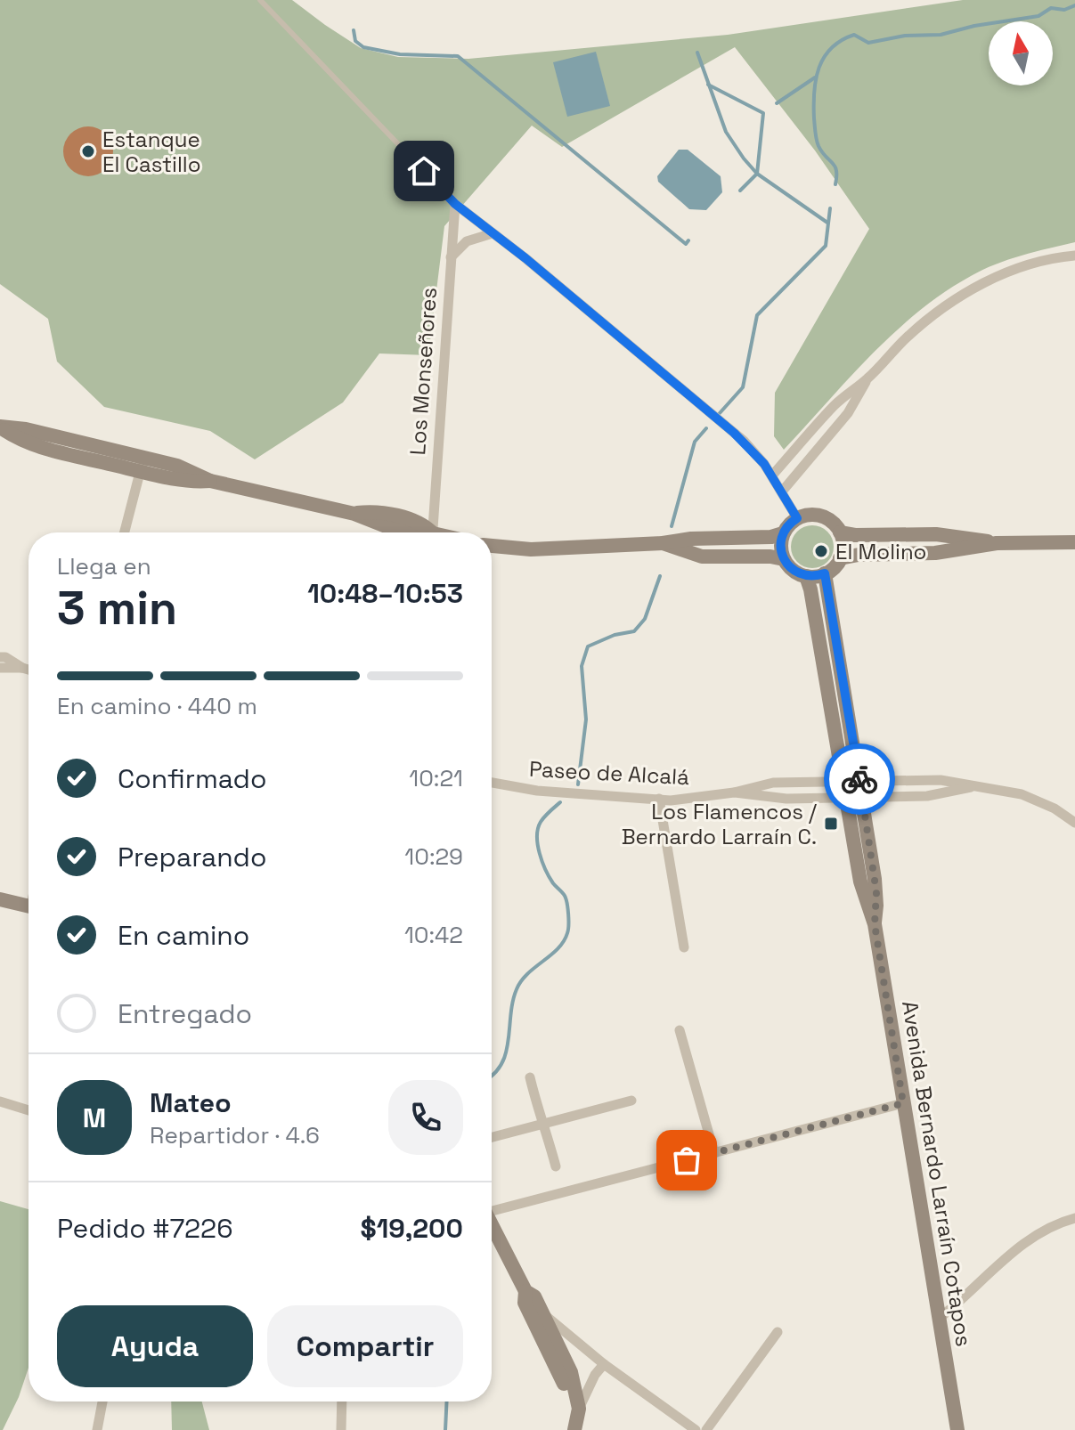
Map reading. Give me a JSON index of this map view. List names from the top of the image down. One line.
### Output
{"streets":{"street":["Los Monseñores","Paseo de Alcalá","Avenida Bernardo Larraín Cotapos"]},"crossings":[["Paseo de Alcalá","Avenida Bernardo Larraín Cotapos"]],"places":{"other":["Estanque El Castillo","El Molino"],"transit":["Los Flamencos / Bernardo Larraín C."]},"north":"top","page":{"heading":["3 min","Llega en","10:48–10:53"],"panel":["Mateo","Repartidor · 4.6","Pedido #7226","$19,200"],"bar":"En camino · 440 m","list":[["Confirmado","10:21"],["Preparando","10:29"],["En camino","10:42"],"Entregado"],"round":"M","buttons":["Ayuda","Compartir"]}}
